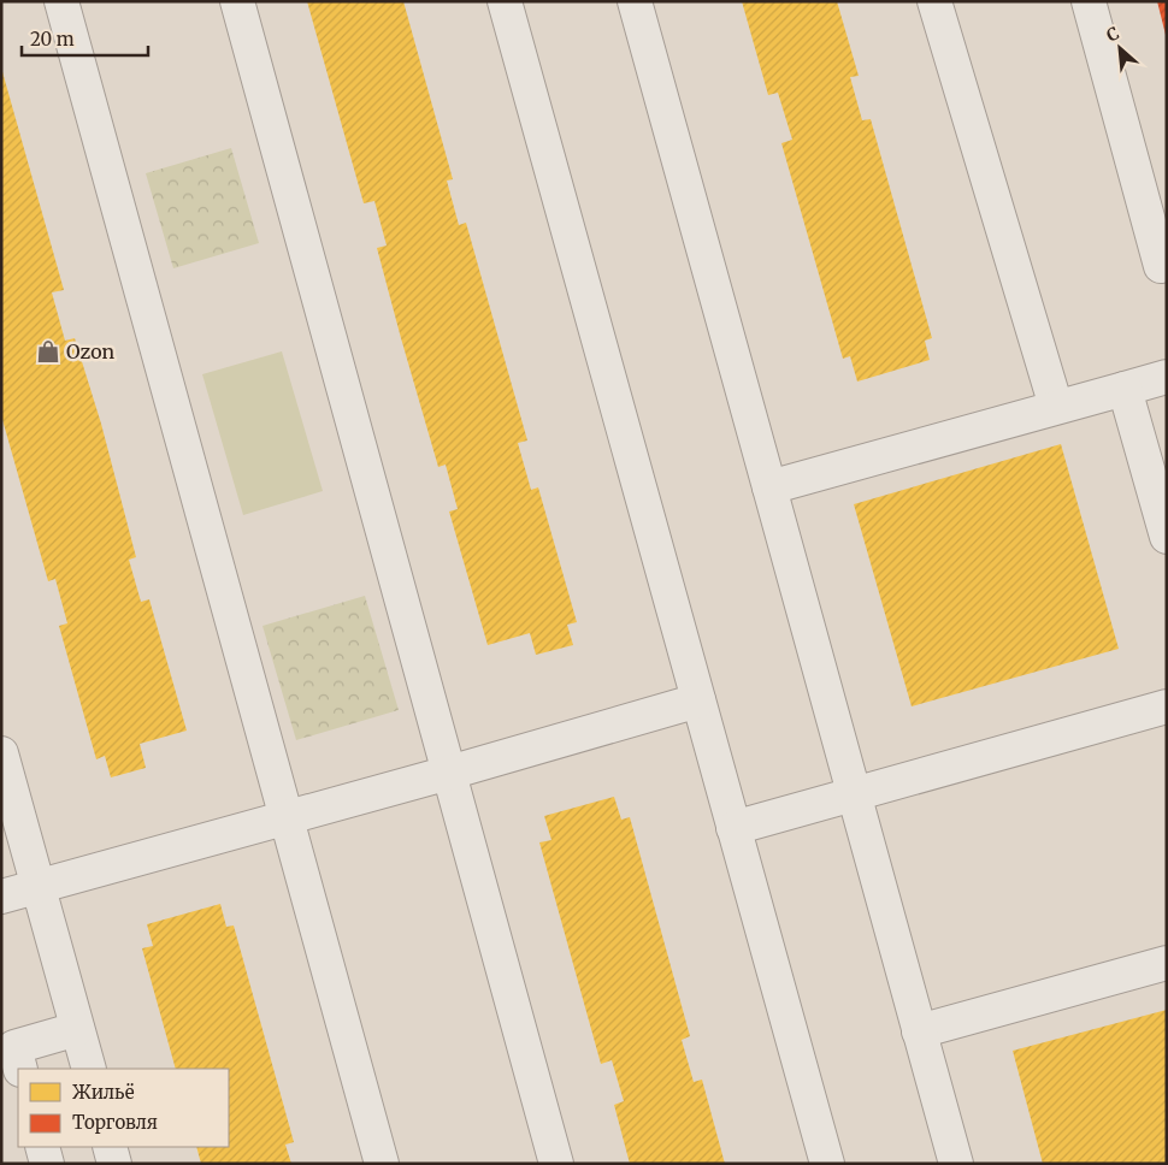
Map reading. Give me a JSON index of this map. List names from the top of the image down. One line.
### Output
{"places":{"shop":["Ozon"]},"legend":["Жильё","Торговля"],"scale_bar":"20 m","north":"top left"}
